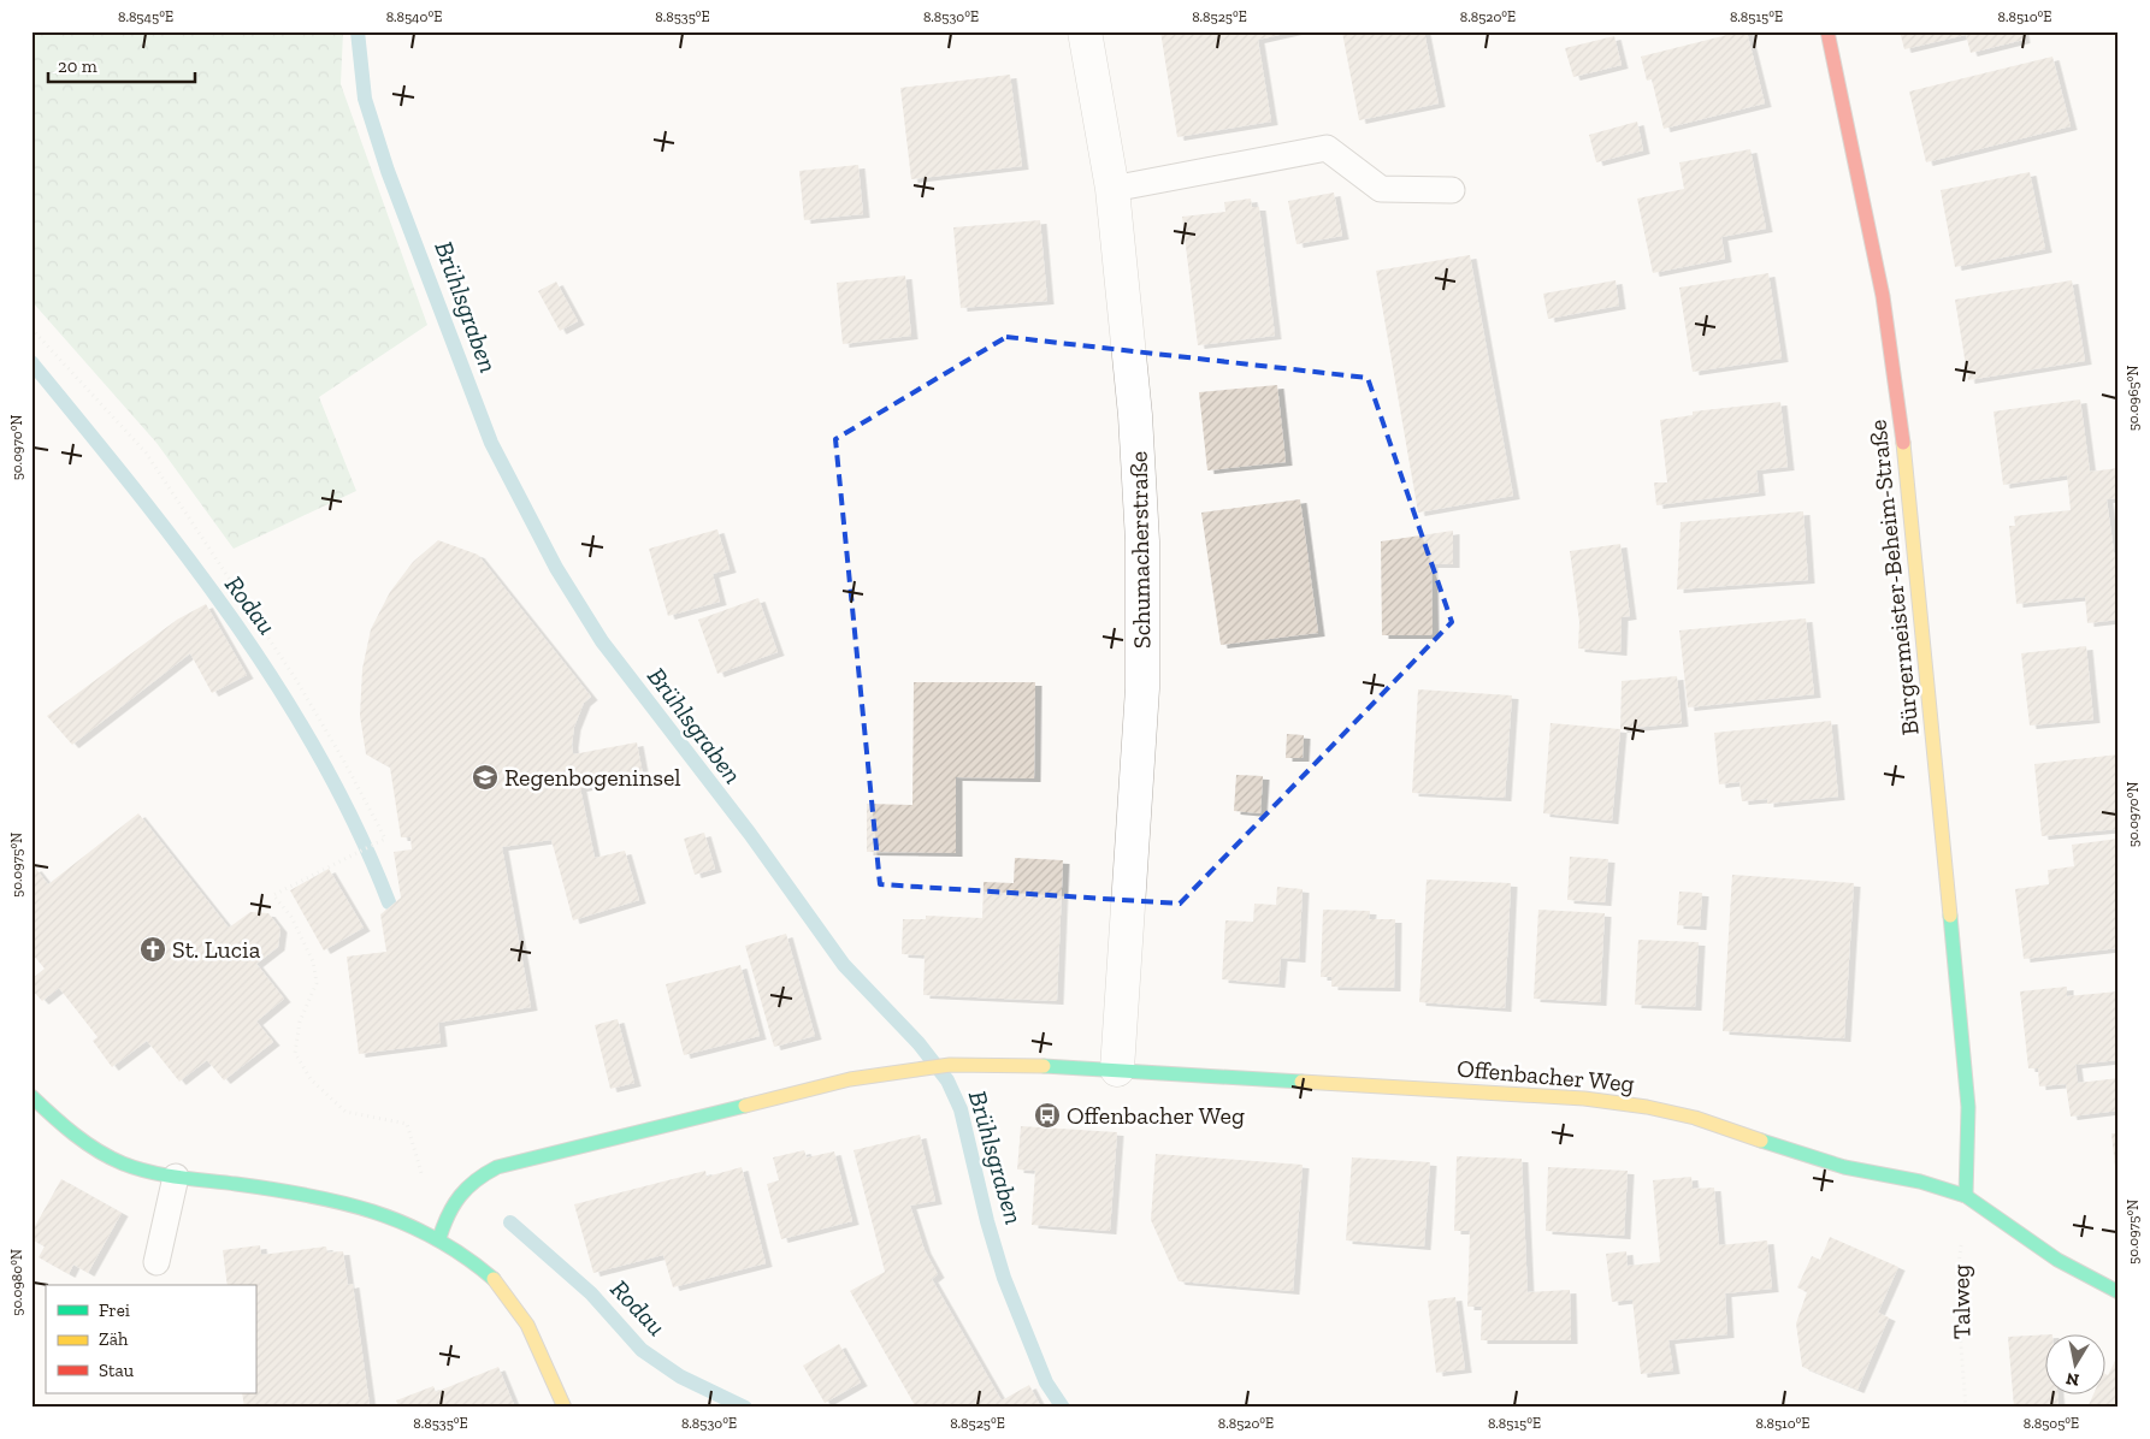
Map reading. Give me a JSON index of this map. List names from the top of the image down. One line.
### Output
{"streets":{"street":["Schumacherstraße","Bürgermeister-Beheim-Straße","Offenbacher Weg"],"path":["Talweg"]},"crossings":[["Schumacherstraße","Offenbacher Weg"],["Bürgermeister-Beheim-Straße","Offenbacher Weg"],["Bürgermeister-Beheim-Straße","Talweg"],["Offenbacher Weg","Talweg"]],"water":["Brühlsgraben","Rodau"],"places":{"school or university":["Regenbogeninsel"],"church":["St. Lucia"],"bus stop":["Offenbacher Weg"]},"legend":["Frei","Zäh","Stau"],"scale_bar":"20 m","north":"bottom","coordinates":["8.8545°E","8.8540°E","8.8535°E","8.8530°E","8.8525°E","8.8520°E","8.8515°E","8.8510°E","50.0965°N","50.0970°N","50.0975°N","50.0980°N","8.8505°E"]}
